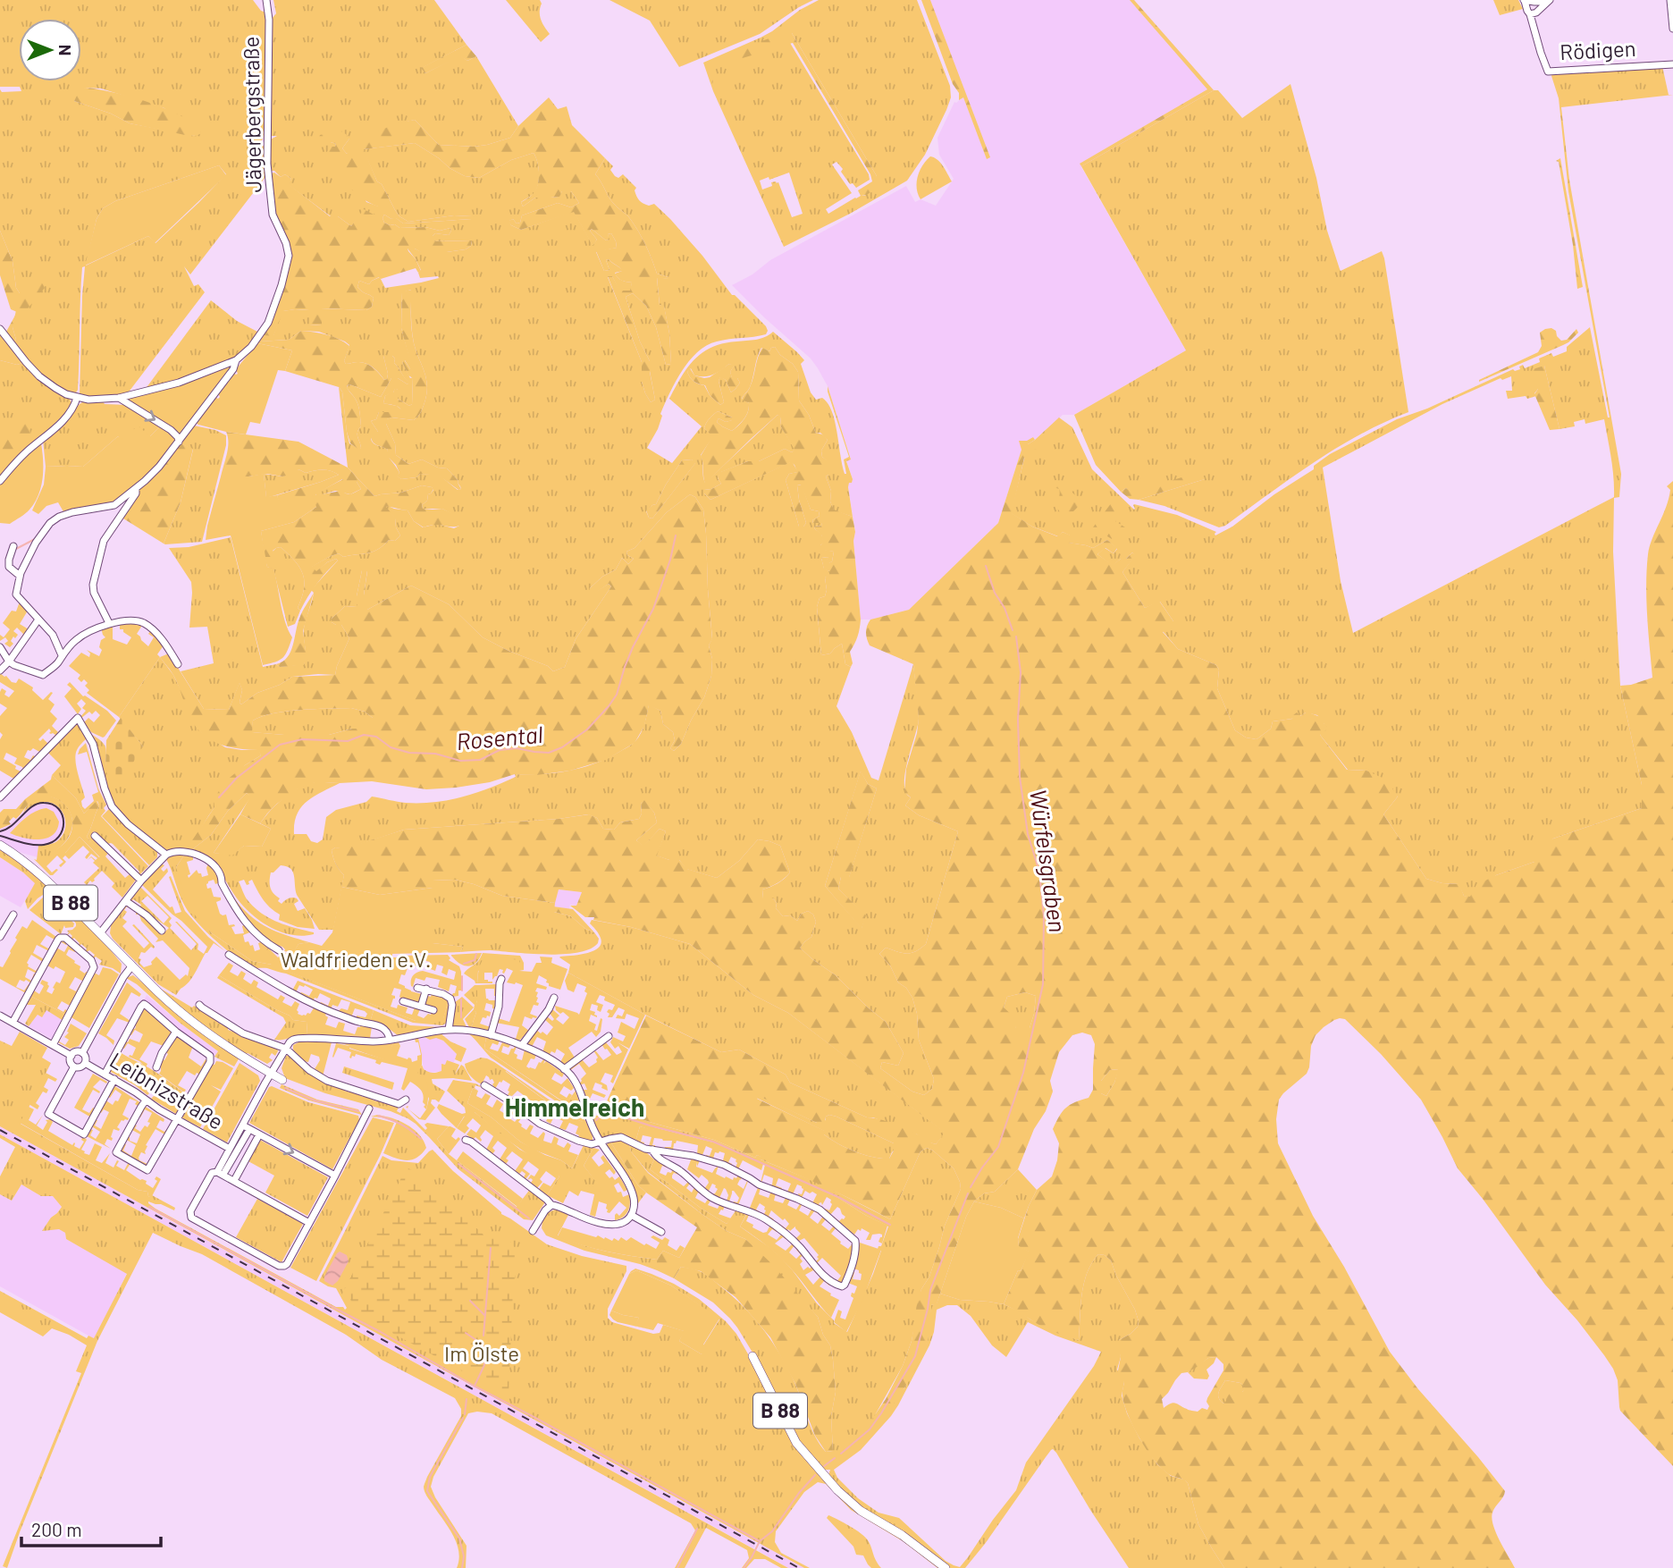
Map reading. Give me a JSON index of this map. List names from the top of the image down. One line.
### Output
{"streets":{"main road":["B 88"],"street":["Rödigen","Jägerbergstraße","Leibnizstraße"]},"districts":["Himmelreich"],"water":["Rosental","Würfelsgraben"],"parks":["Waldfrieden e.V.","Im Ölste"],"scale_bar":"200 m","north":"right"}
